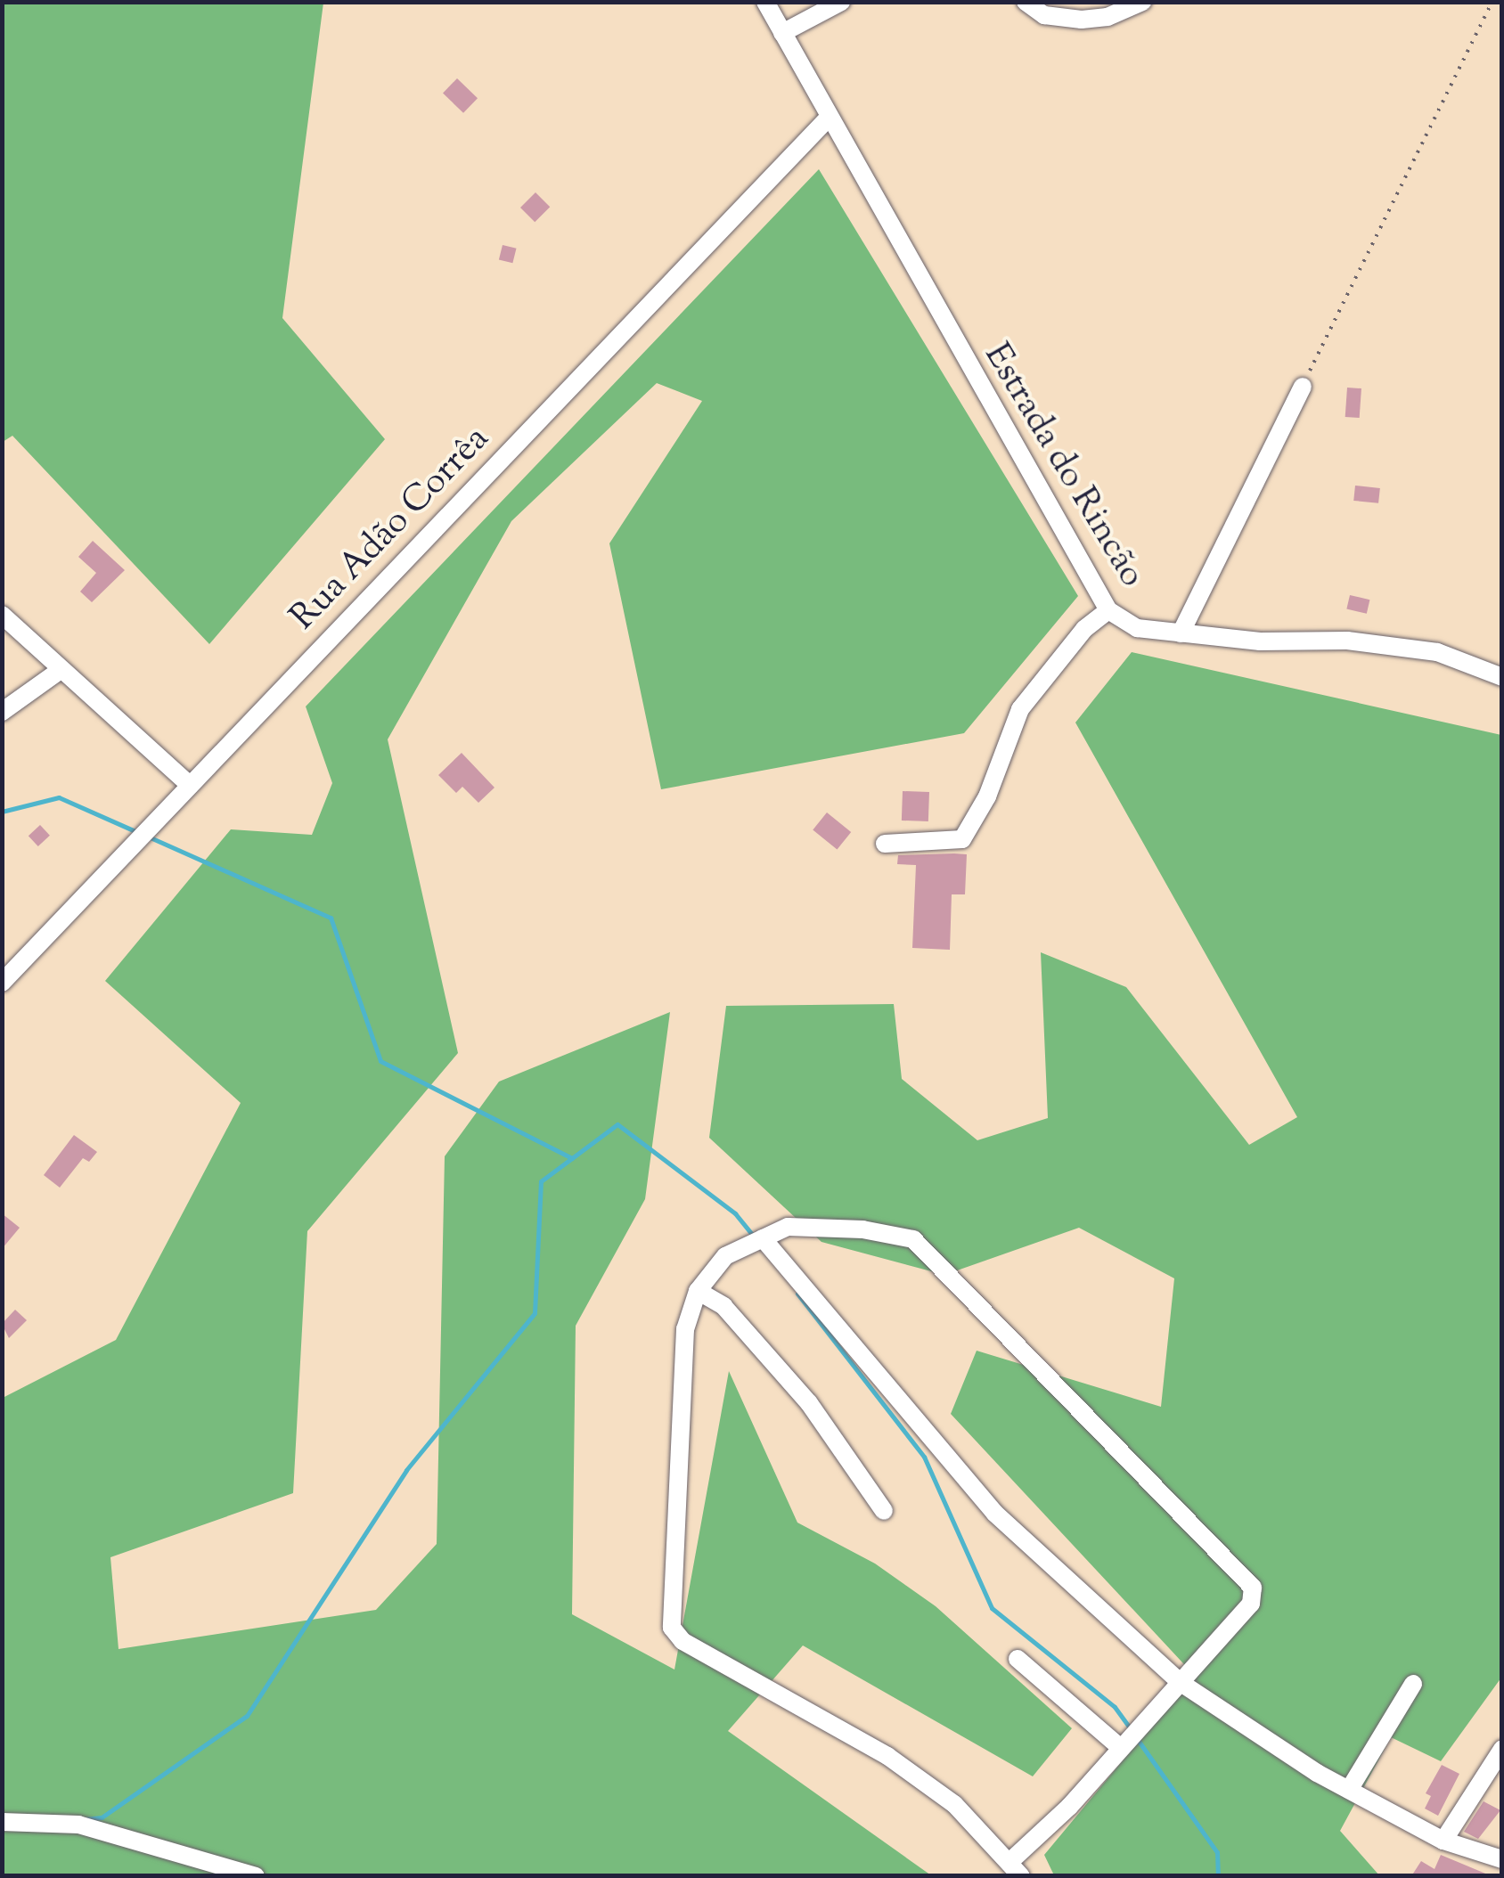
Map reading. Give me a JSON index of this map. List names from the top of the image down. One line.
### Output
{"streets":{"street":["Estrada do Rincão","Rua Adão Corrêa"]},"crossings":[["Estrada do Rincão","Rua Adão Corrêa"]]}
